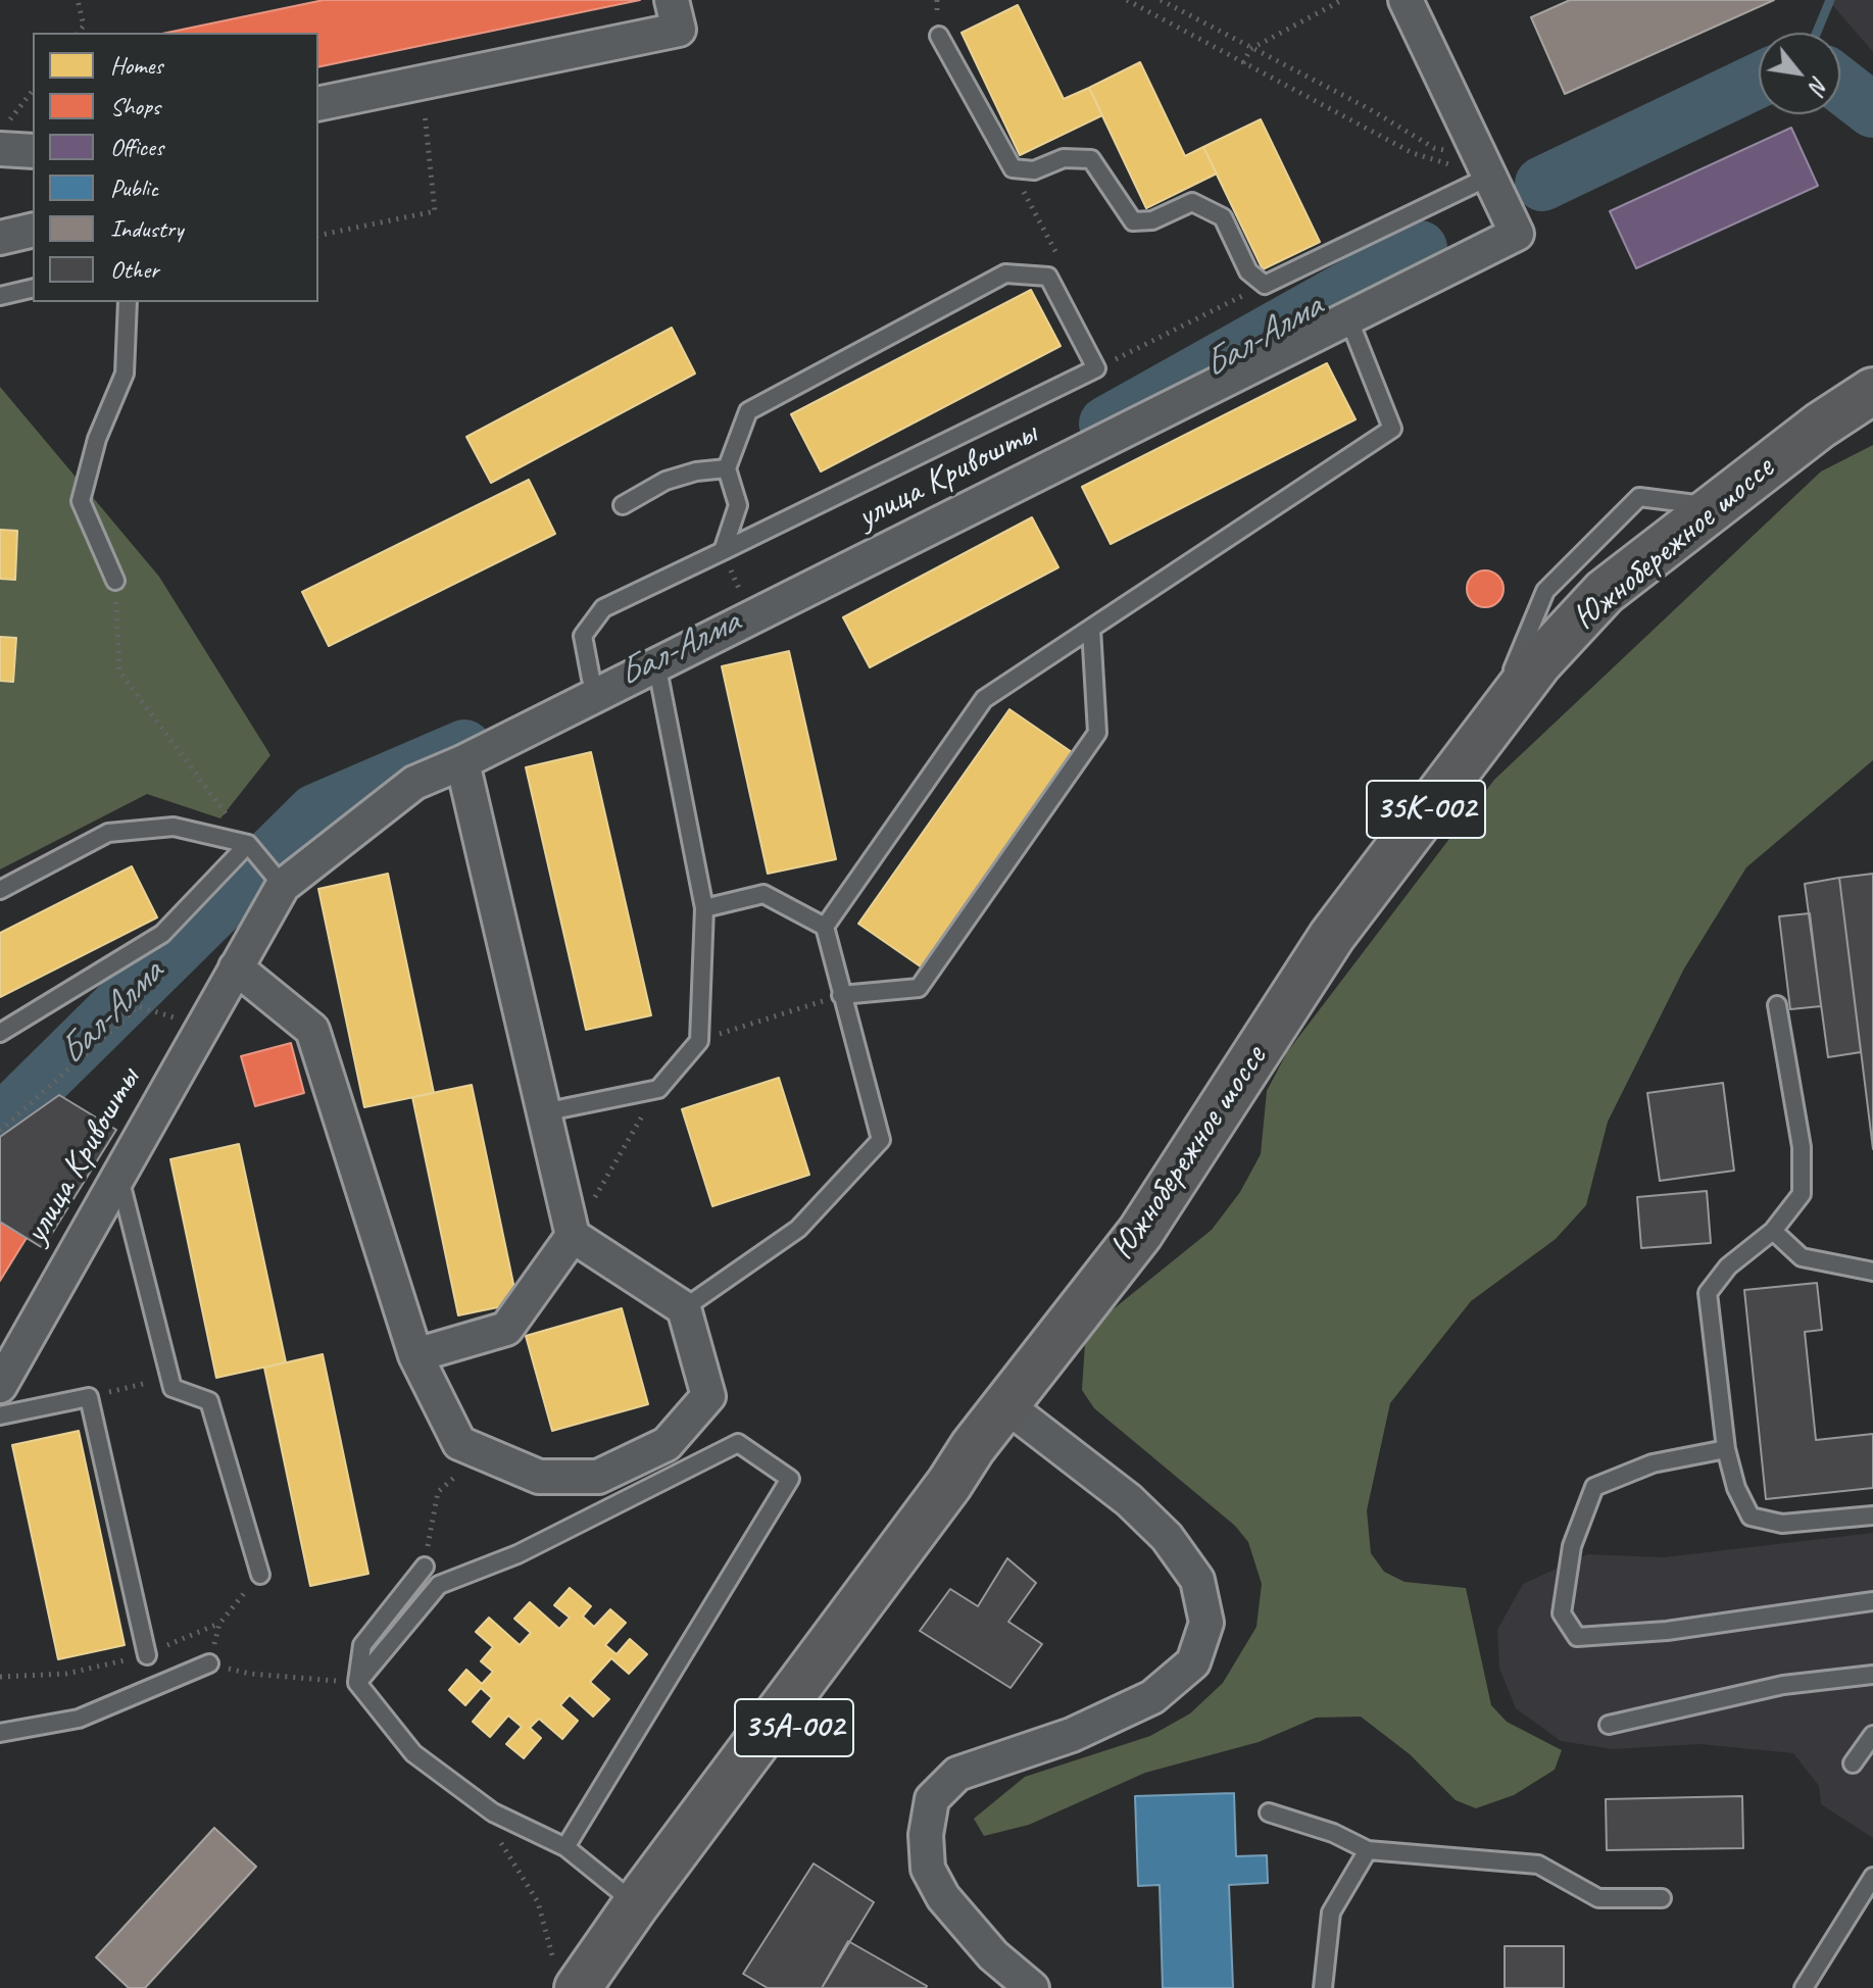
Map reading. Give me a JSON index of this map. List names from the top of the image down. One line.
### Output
{"streets":{"highway":["Южнобережное шоссе","35К-002","35А-002"],"street":["улица Кривошты"]},"water":["Бал-Алма"],"legend":["Homes","Shops","Offices","Public","Industry","Other"],"north":"bottom right"}
